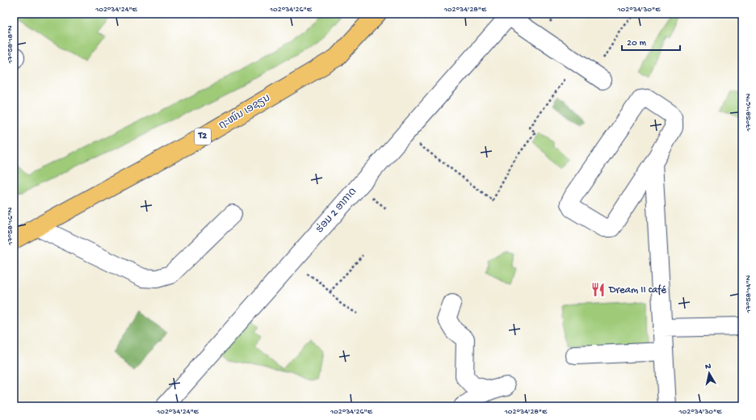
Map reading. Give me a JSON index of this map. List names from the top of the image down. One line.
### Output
{"streets":{"main road":["ຖະໜົນ ເອຊຽນ","T2"],"street":["ຮ່ອມ 2 ອາກາດ"]},"places":{"restaurant":["Dream II café"]},"scale_bar":"20 m","north":"top","coordinates":["102°34'24\"E","102°34'26\"E","102°34'28\"E","102°34'30\"E","17°58'18\"N","17°58'16\"N","17°58'14\"N"]}
